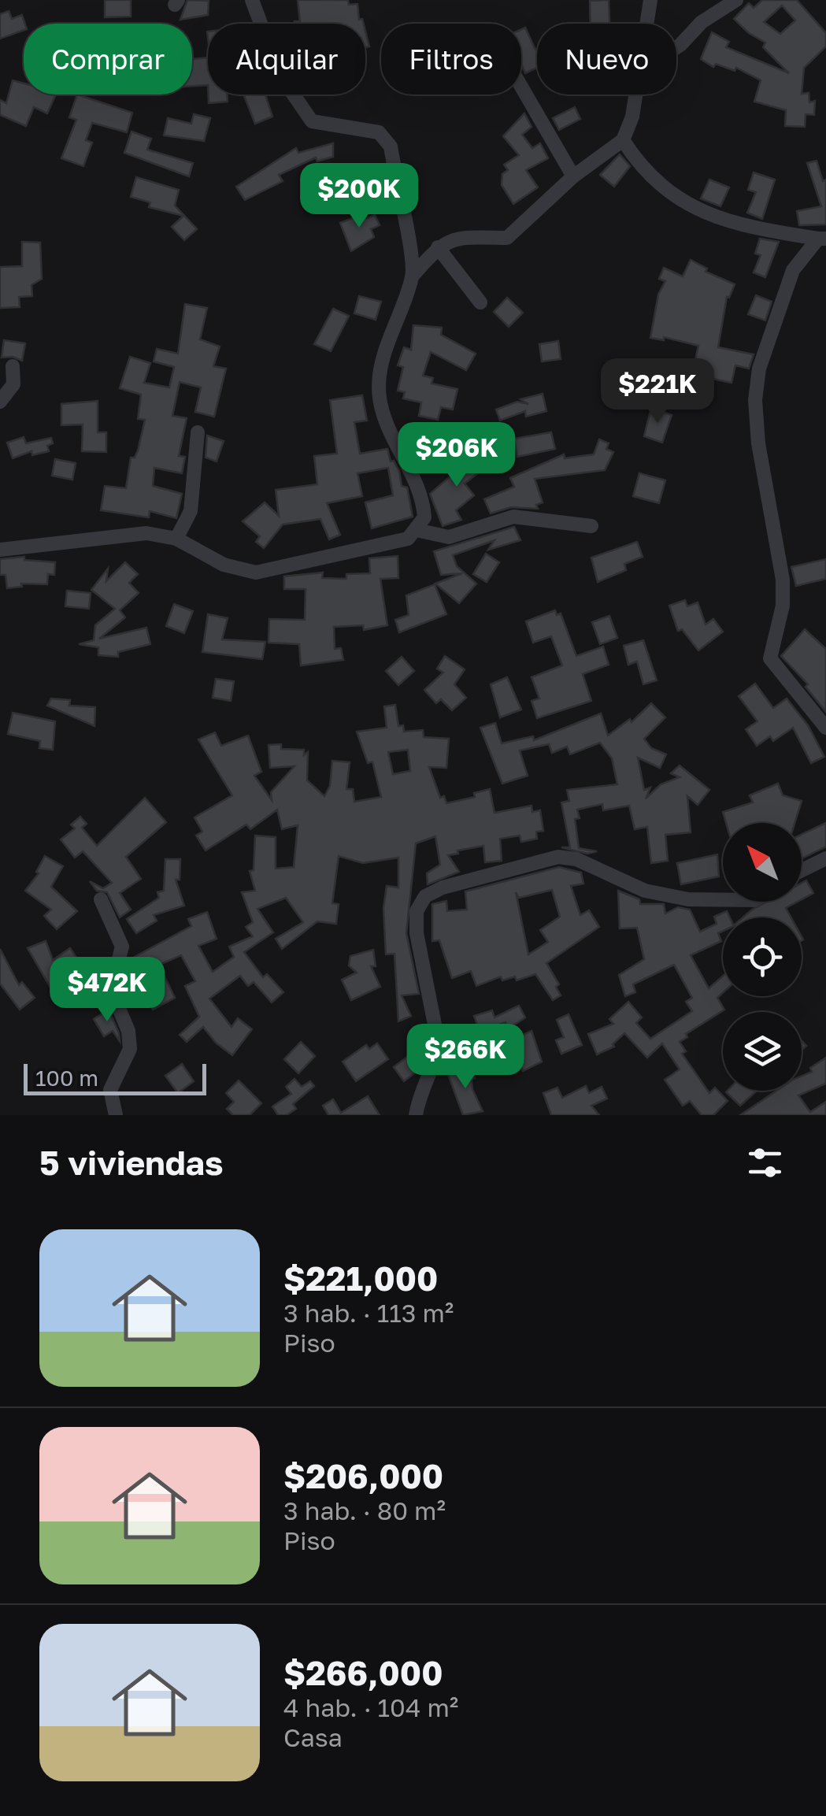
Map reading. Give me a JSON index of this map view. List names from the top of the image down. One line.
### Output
{"scale_bar":"100 m","north":"top left","page":{"chip":["Comprar","Alquilar","Filtros","Nuevo"],"price":["$200K","$221K","$206K","$472K","$266K"],"scale":"100 m","heading":"5 viviendas","list":[{"name":"$221,000","note":"3 hab. · 113 m² · Piso"},{"name":"$206,000","note":"3 hab. · 80 m² · Piso"},{"name":"$266,000","note":"4 hab. · 104 m² · Casa"}]}}
